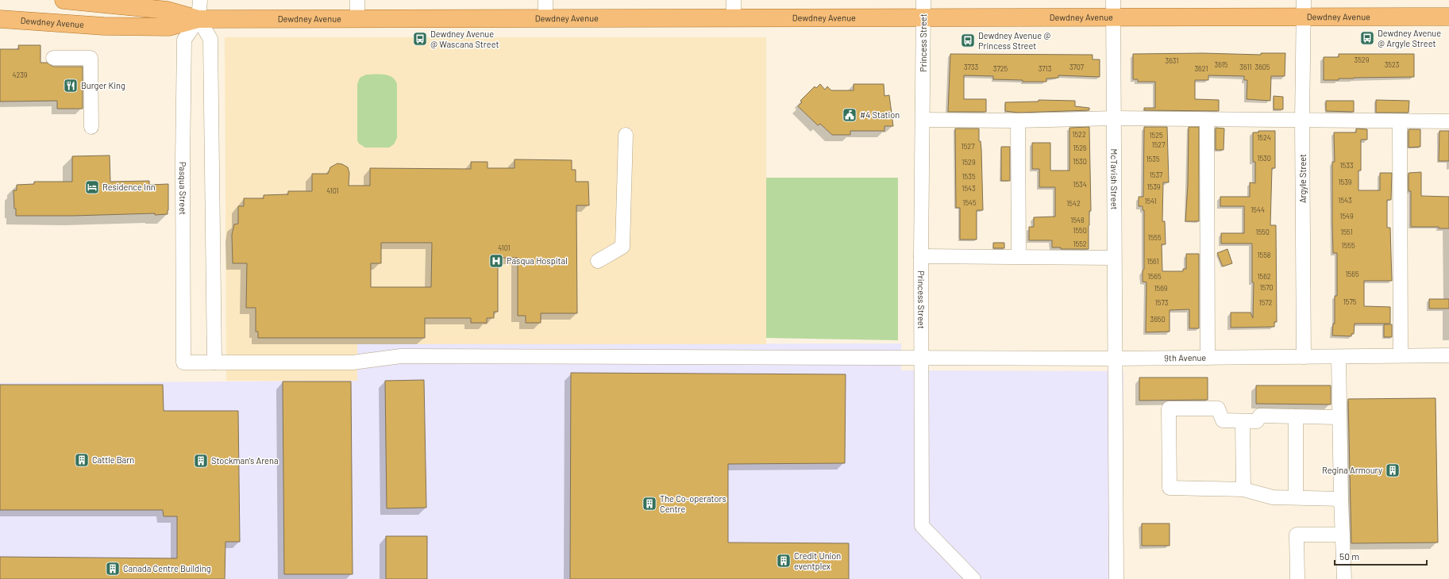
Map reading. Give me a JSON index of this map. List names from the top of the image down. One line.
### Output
{"streets":{"main road":["Dewdney Avenue"],"street":["Princess Street","Argyle Street","McTavish Street","Pasqua Street","9th Avenue"]},"crossings":[["Dewdney Avenue","Princess Street"],["Dewdney Avenue","Argyle Street"],["Dewdney Avenue","McTavish Street"],["Dewdney Avenue","Pasqua Street"],["Princess Street","9th Avenue"],["Argyle Street","9th Avenue"],["McTavish Street","9th Avenue"],["Pasqua Street","9th Avenue"]],"places":{"bus stop":["Dewdney Avenue @ Argyle Street","Dewdney Avenue @ Wascana Street","Dewdney Avenue @ Princess Street"],"restaurant":["Burger King"],"public building":["#4 Station"],"hotel":["Residence Inn"],"hospital":["Pasqua Hospital"],"building":["Cattle Barn","Stockman's Arena","Regina Armoury","The Co-operators Centre","Credit Union eventplex","Canada Centre Building"]},"house_numbers":["3529","3631","3615","3523","3733","3707","3611","3605","3725","3713","3621","4239","1522","1525","1524","1527","1527","1526","1530","1535","1530","1529","1533","1537","1535","1539","1534","1539","1543","4101","1543","1541","1545","1542","1544","1549","1548","1550","1550","1551","1555","1552","1555","4101","1558","1561","1565","1565","1562","1570","1569","1575","1573","1572","3650"],"scale_bar":"50 m"}
